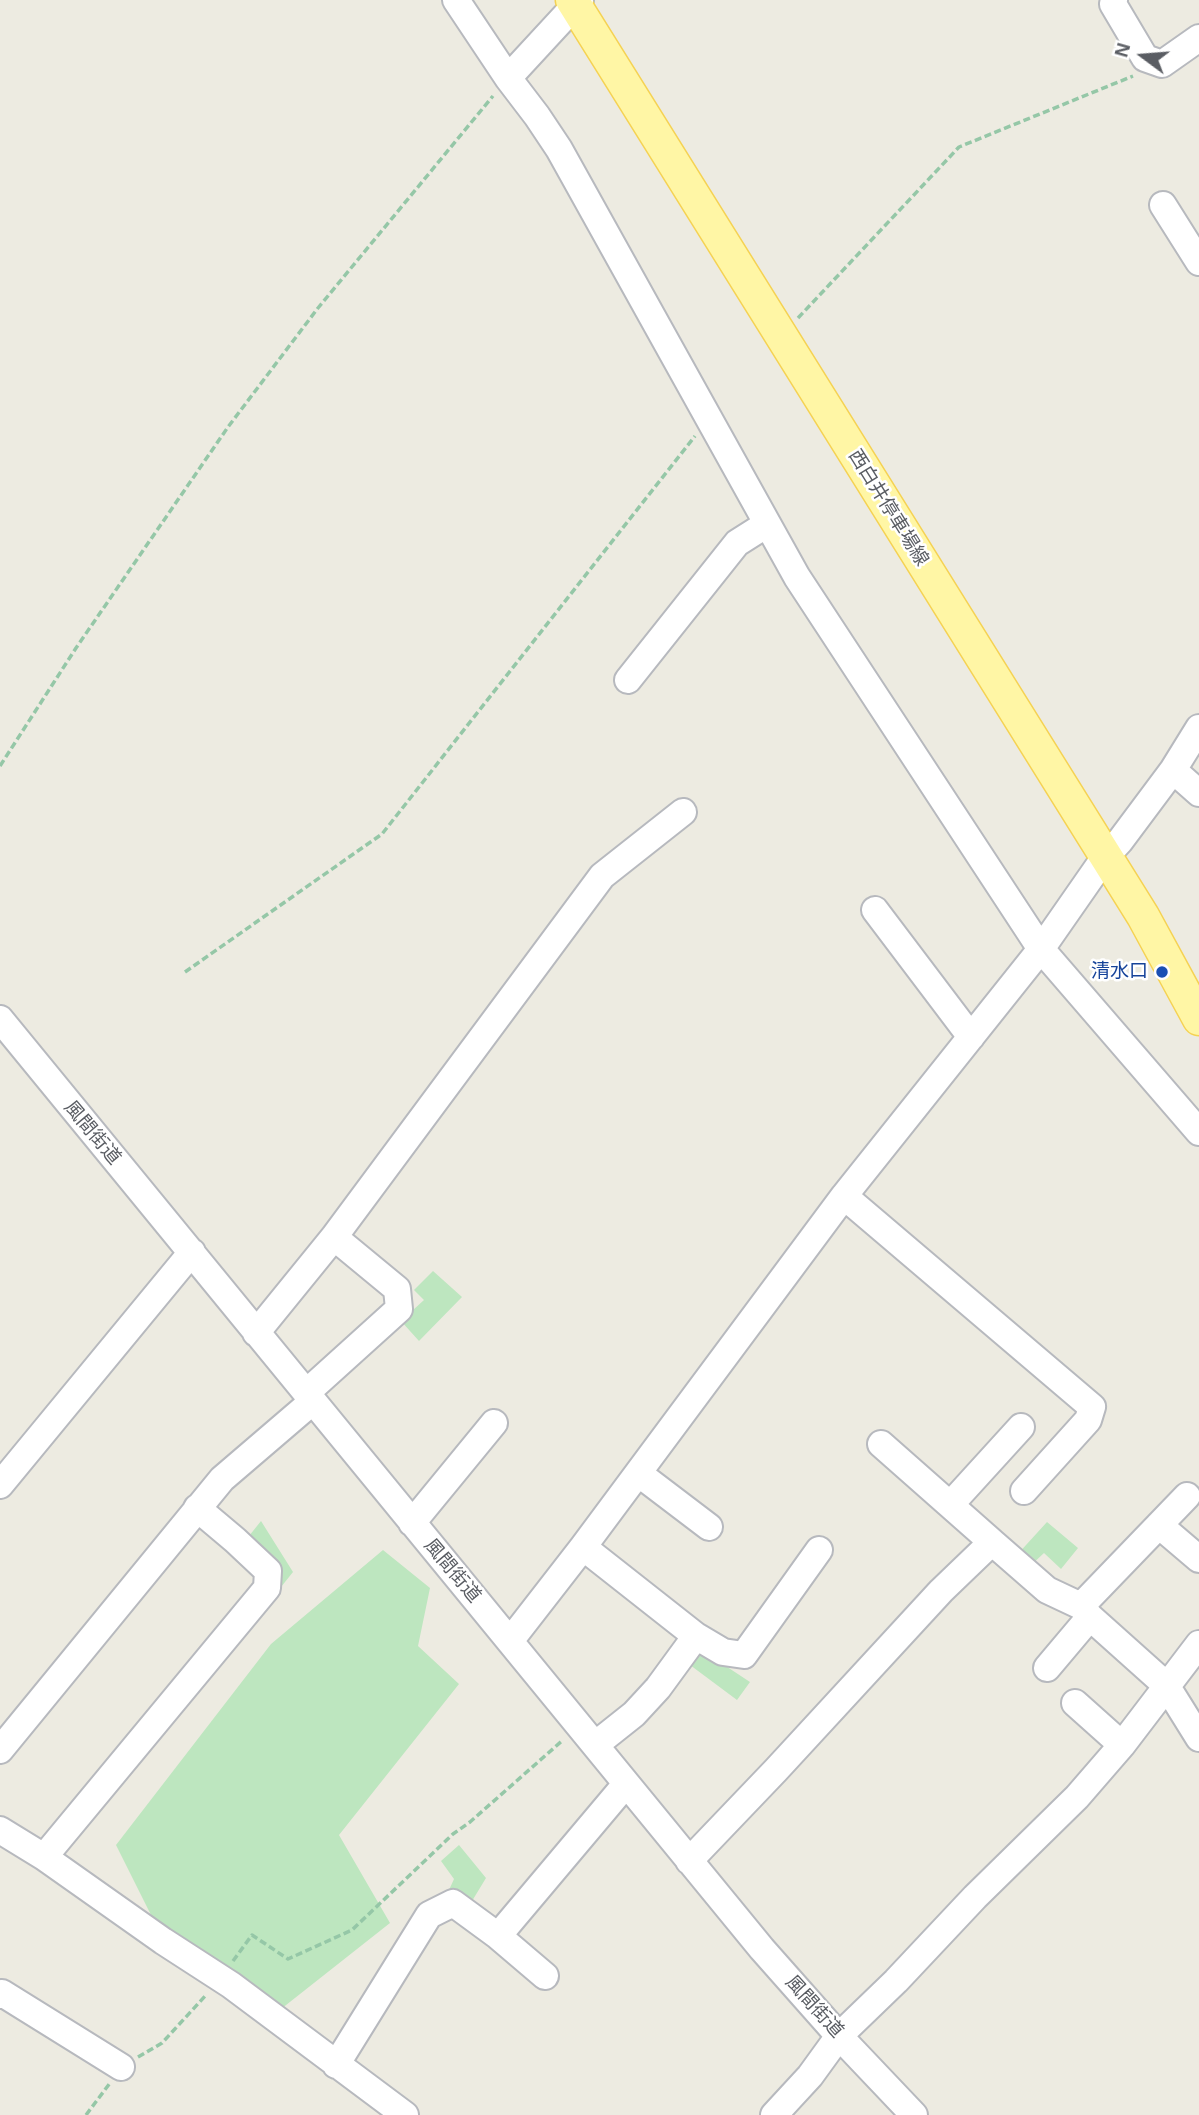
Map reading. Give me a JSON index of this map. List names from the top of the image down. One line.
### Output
{"streets":{"main road":["西白井停車場線"],"street":["風間街道"]},"places":["清水口"],"north":"left"}
